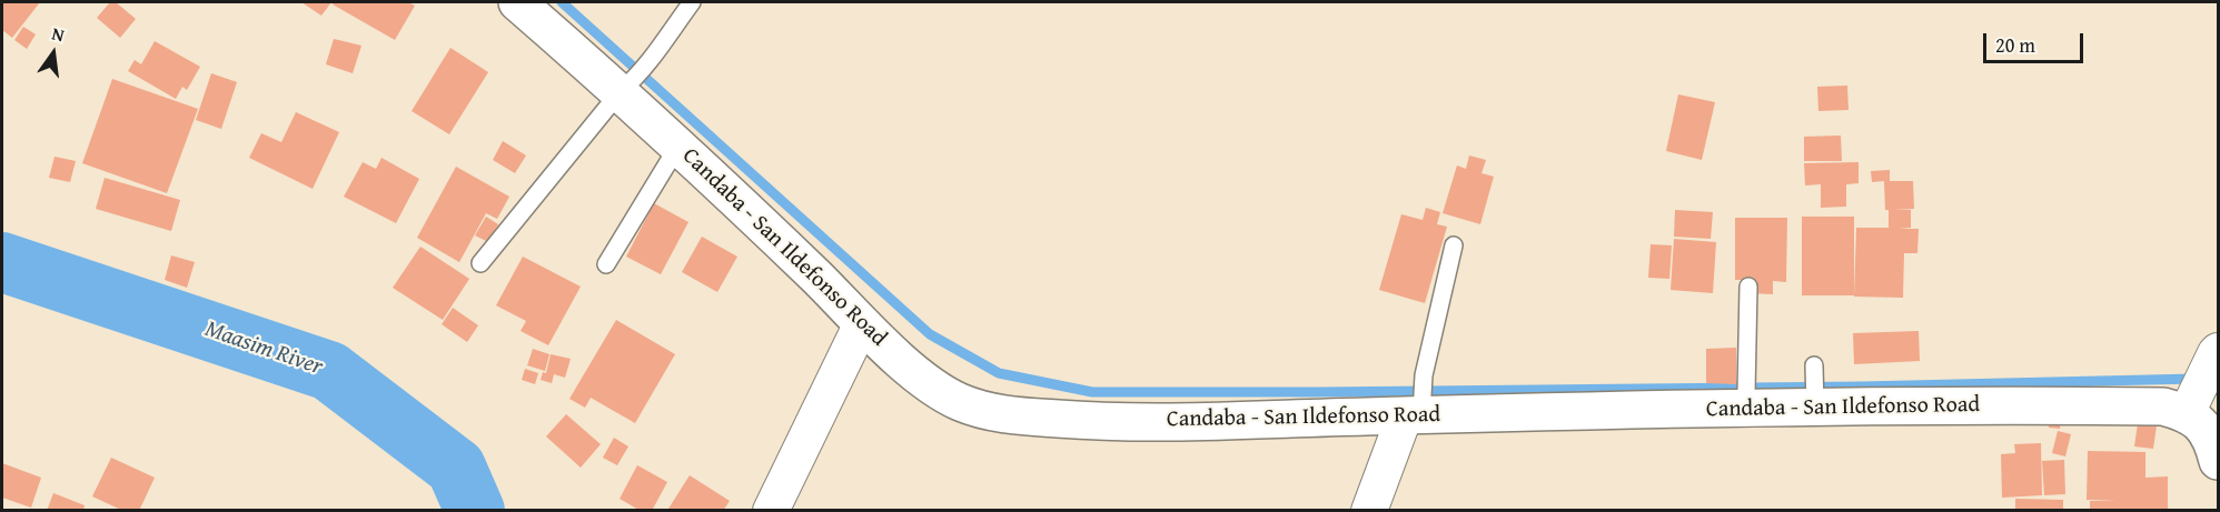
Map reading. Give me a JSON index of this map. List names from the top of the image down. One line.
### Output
{"streets":{"street":["Candaba - San Ildefonso Road"]},"water":["Maasim River"],"scale_bar":"20 m","north":"top"}
